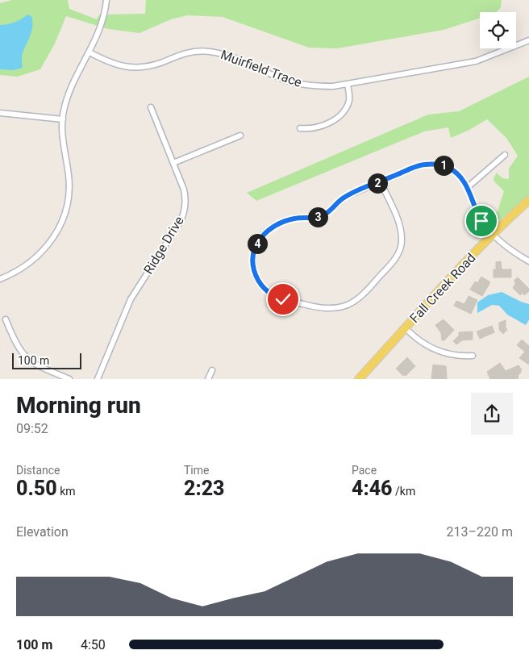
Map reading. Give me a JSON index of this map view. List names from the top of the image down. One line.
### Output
{"streets":{"main road":["Fall Creek Road"],"street":["Muirfield Trace","Ridge Drive"]},"scale_bar":"100 m","page":{"pins":["1","2","3","4"],"scale":"100 m","heading":["Morning run","09:52"],"stats":[["Distance","0.50 km"],["Time","2:23"],["Pace","4:46 /km"]],"chart":["Elevation","213–220 m"],"list":[{"name":"100 m","note":"4:50"}]}}
